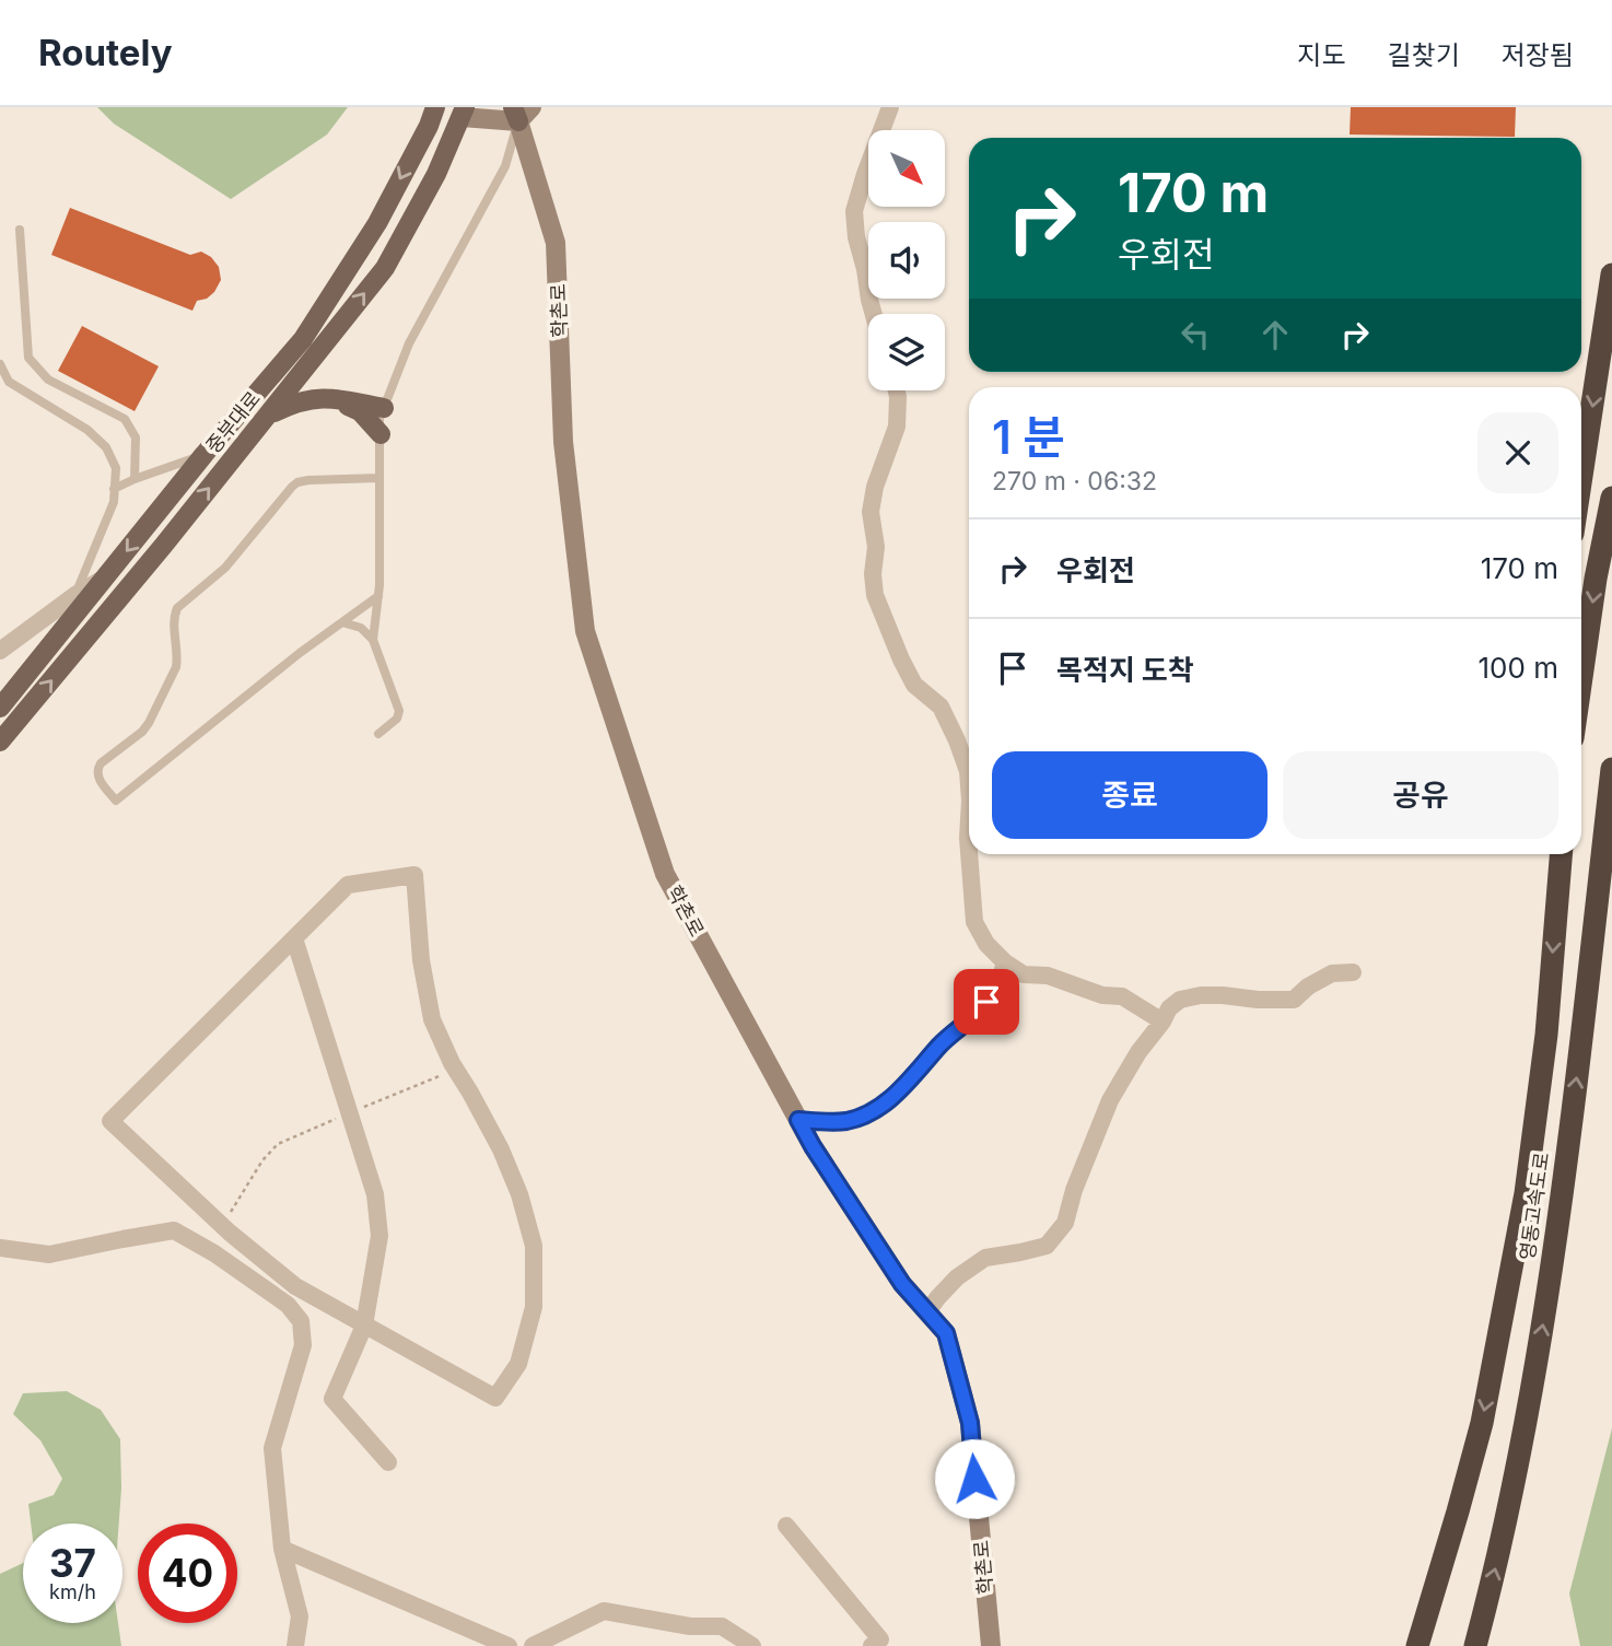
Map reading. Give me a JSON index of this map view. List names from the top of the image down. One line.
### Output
{"streets":{"highway":["영동고속도로"],"main road":["중부대로"],"street":["학촌로"]},"north":"bottom right","page":{"header":"Routely","nav":["지도","길찾기","저장됨"],"turn":["170 m","우회전"],"heading":["1 분","270 m · 06:32"],"list":[{"name":"우회전","value":"170 m"},{"name":"목적지 도착","value":"100 m"}],"buttons":["종료","공유"],"speed":"37 km/h","limit":"40"}}
